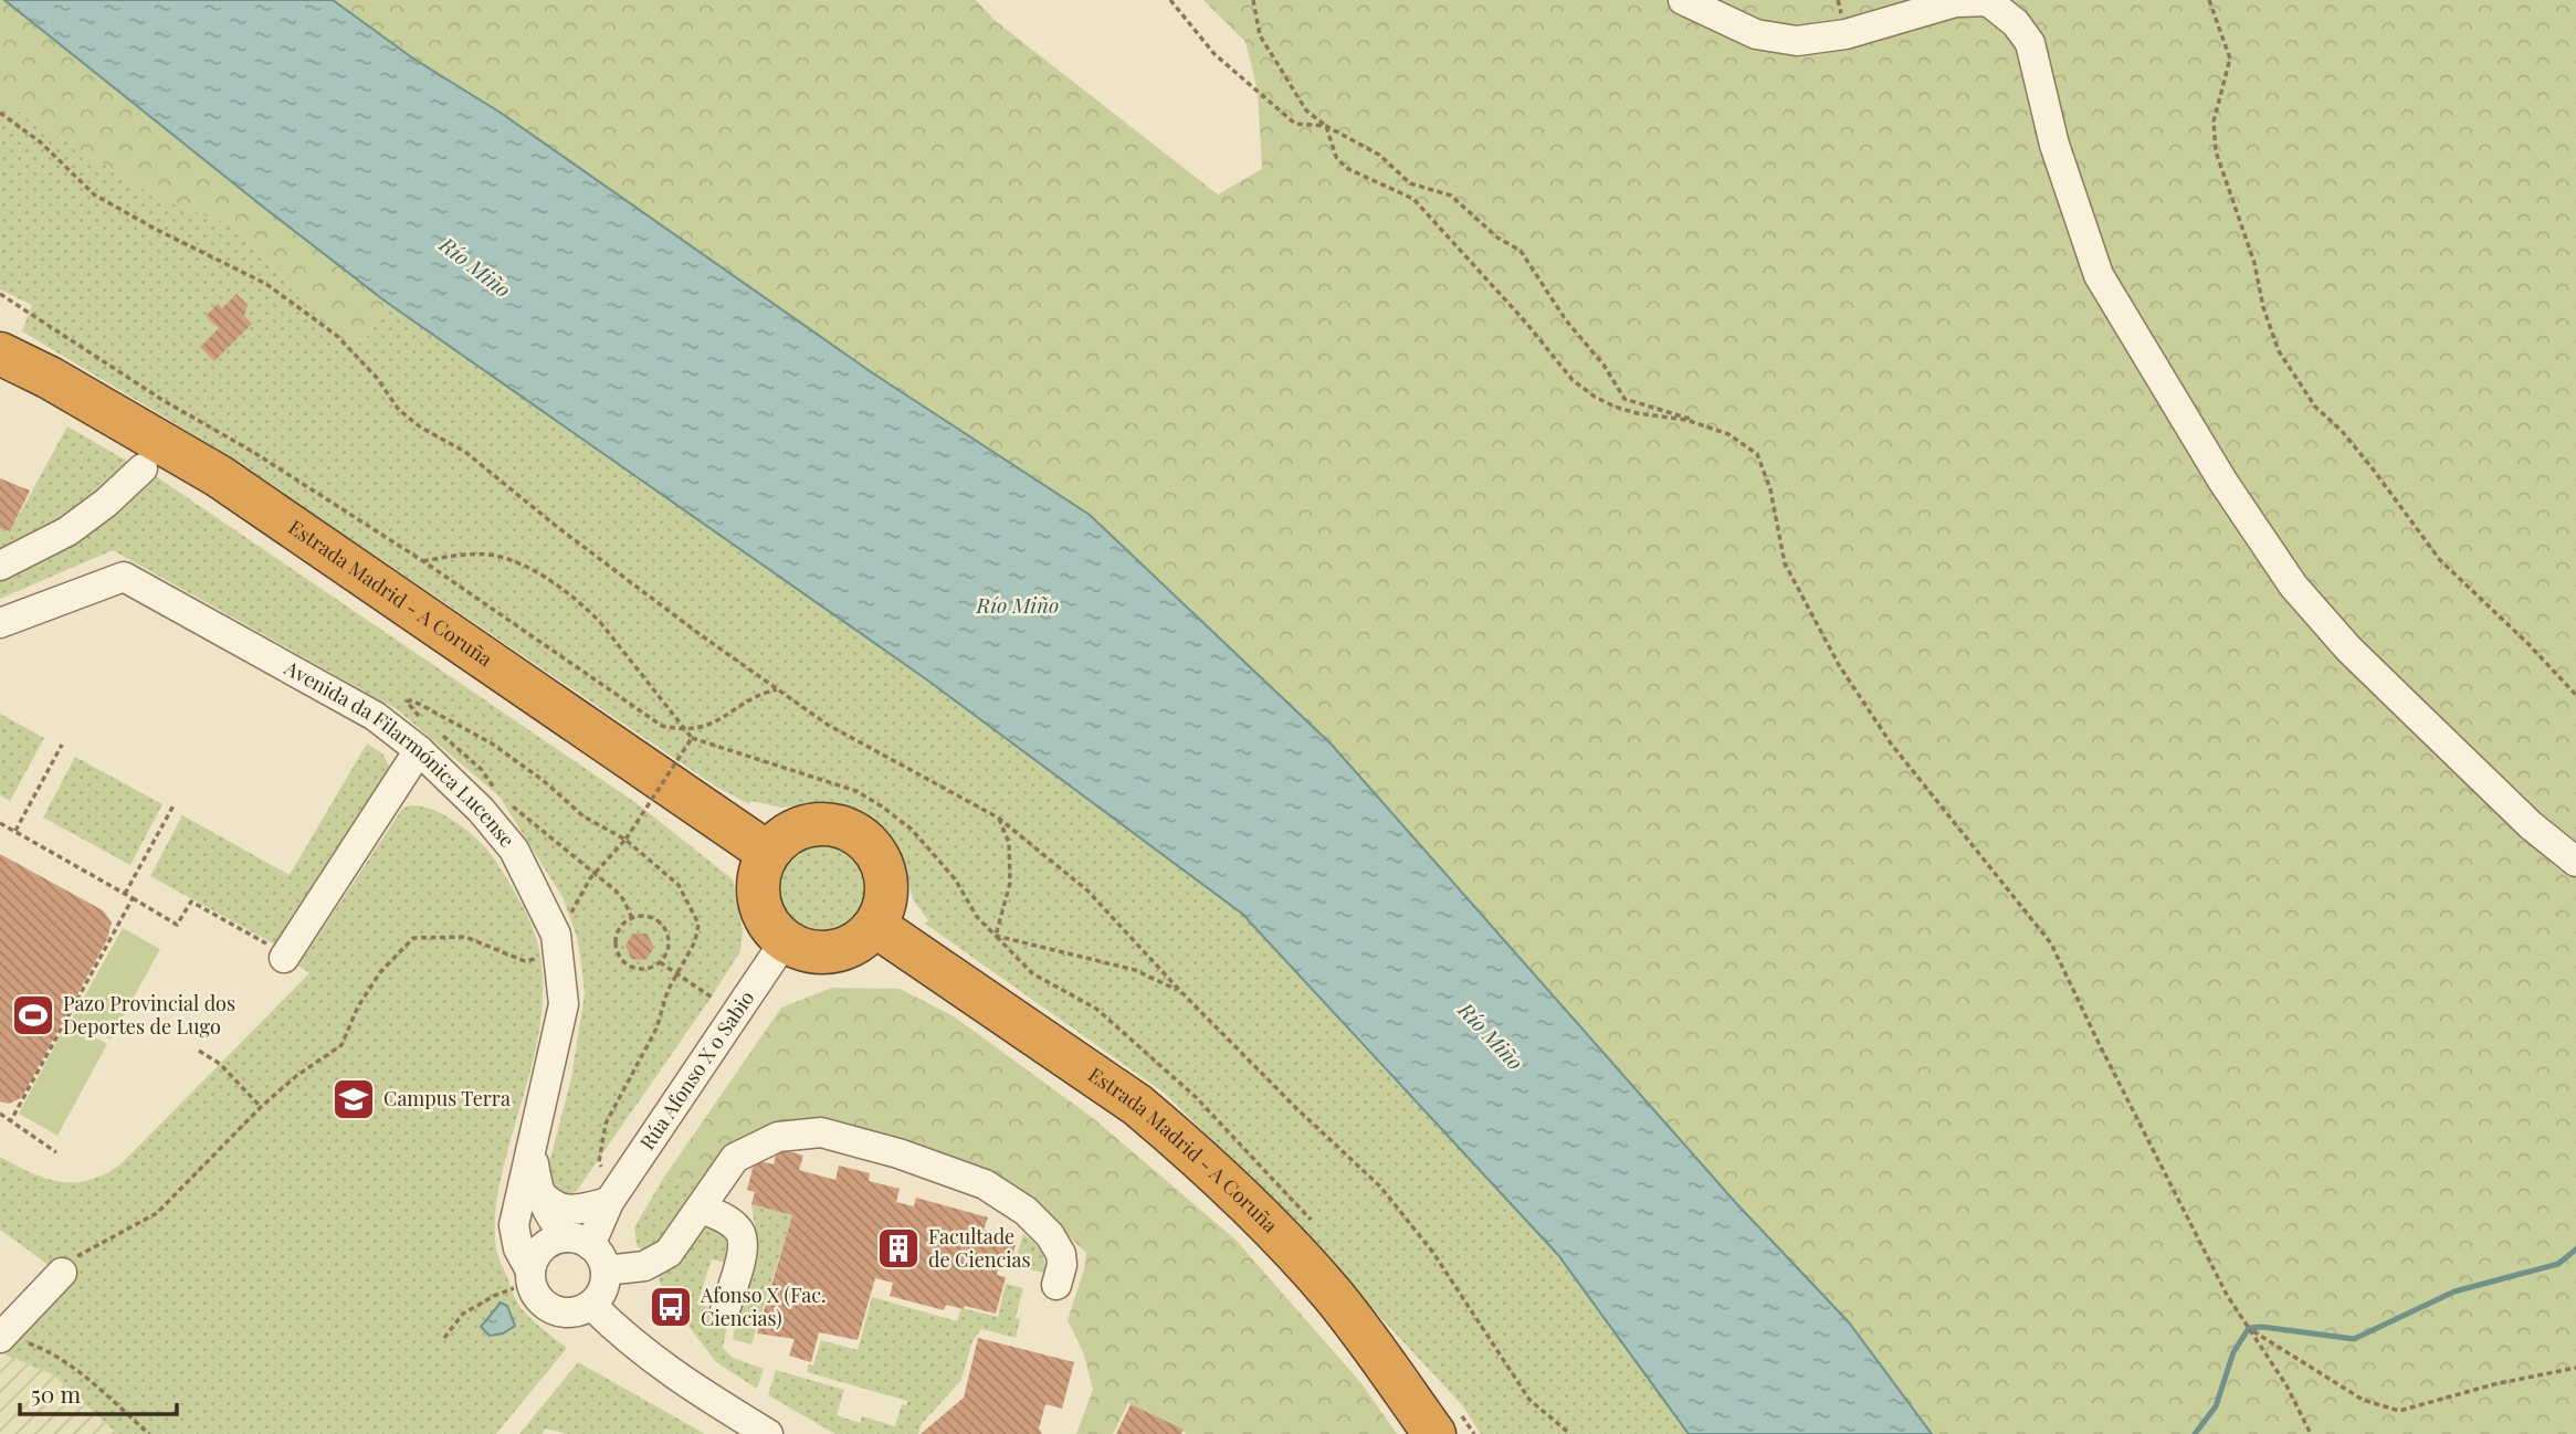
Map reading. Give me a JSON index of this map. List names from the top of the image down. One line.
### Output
{"streets":{"highway":["Estrada Madrid - A Coruña"],"street":["Avenida da Filarmónica Lucense","Rúa Afonso X o Sabio"]},"crossings":[["Estrada Madrid - A Coruña","Rúa Afonso X o Sabio"],["Avenida da Filarmónica Lucense","Rúa Afonso X o Sabio"]],"water":["Río Miño"],"places":{"sports":["Pazo Provincial dos Deportes de Lugo"],"school or university":["Campus Terra"],"building":["Facultade de Ciencias"],"bus stop":["Afonso X (Fac. Ciencias)"]},"scale_bar":"50 m"}
